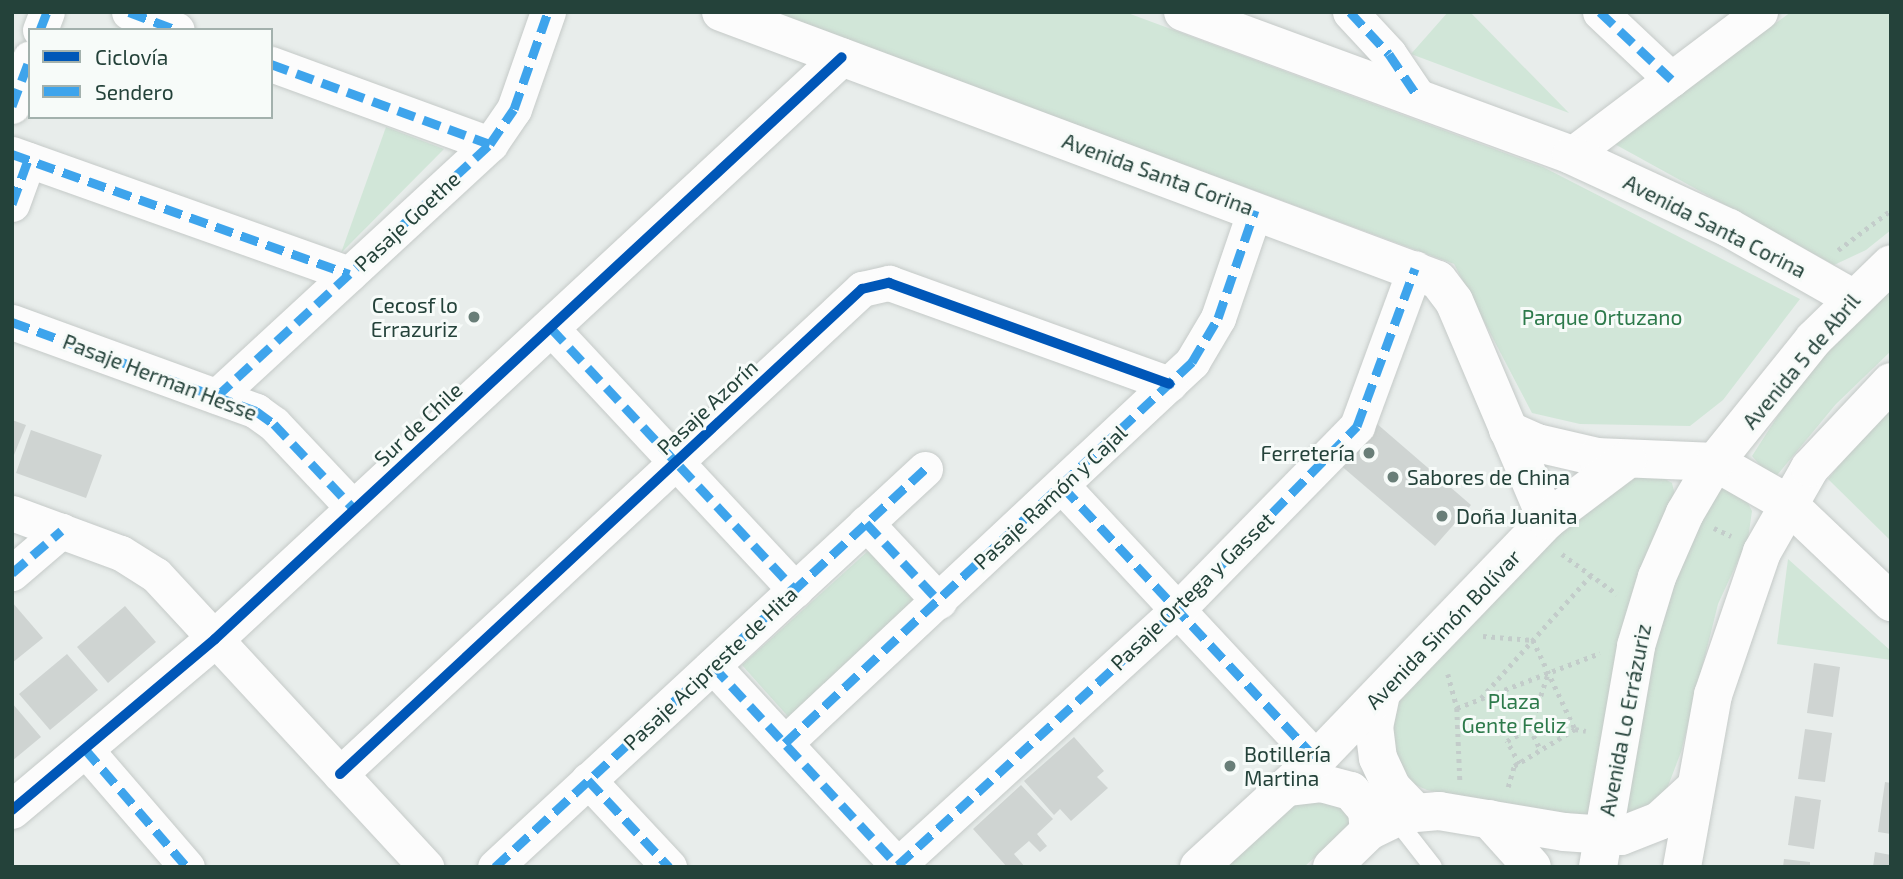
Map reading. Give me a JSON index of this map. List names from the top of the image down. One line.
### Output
{"streets":{"main road":["Avenida Santa Corina","Avenida 5 de Abril","Sur de Chile","Avenida Simón Bolívar","Avenida Lo Errázuriz"],"street":["Pasaje Goethe","Pasaje Herman Hesse","Pasaje Azorín","Pasaje Ramón y Cajal","Pasaje Ortega y Gasset","Pasaje Acipreste de Hita"]},"crossings":[["Avenida Santa Corina","Avenida 5 de Abril"],["Avenida Santa Corina","Sur de Chile"],["Avenida Santa Corina","Pasaje Ramón y Cajal"],["Avenida Santa Corina","Pasaje Ortega y Gasset"],["Avenida Santa Corina","Avenida Simón Bolívar"],["Pasaje Goethe","Pasaje Herman Hesse"],["Avenida 5 de Abril","Avenida Lo Errázuriz"],["Pasaje Herman Hesse","Sur de Chile"],["Pasaje Azorín","Pasaje Ramón y Cajal"]],"parks":["Parque Ortuzano","Plaza Gente Feliz"],"places":["Cecosf lo Errazuriz","Ferretería","Sabores de China","Doña Juanita","Botillería Martina"],"legend":["Ciclovía","Sendero"]}
